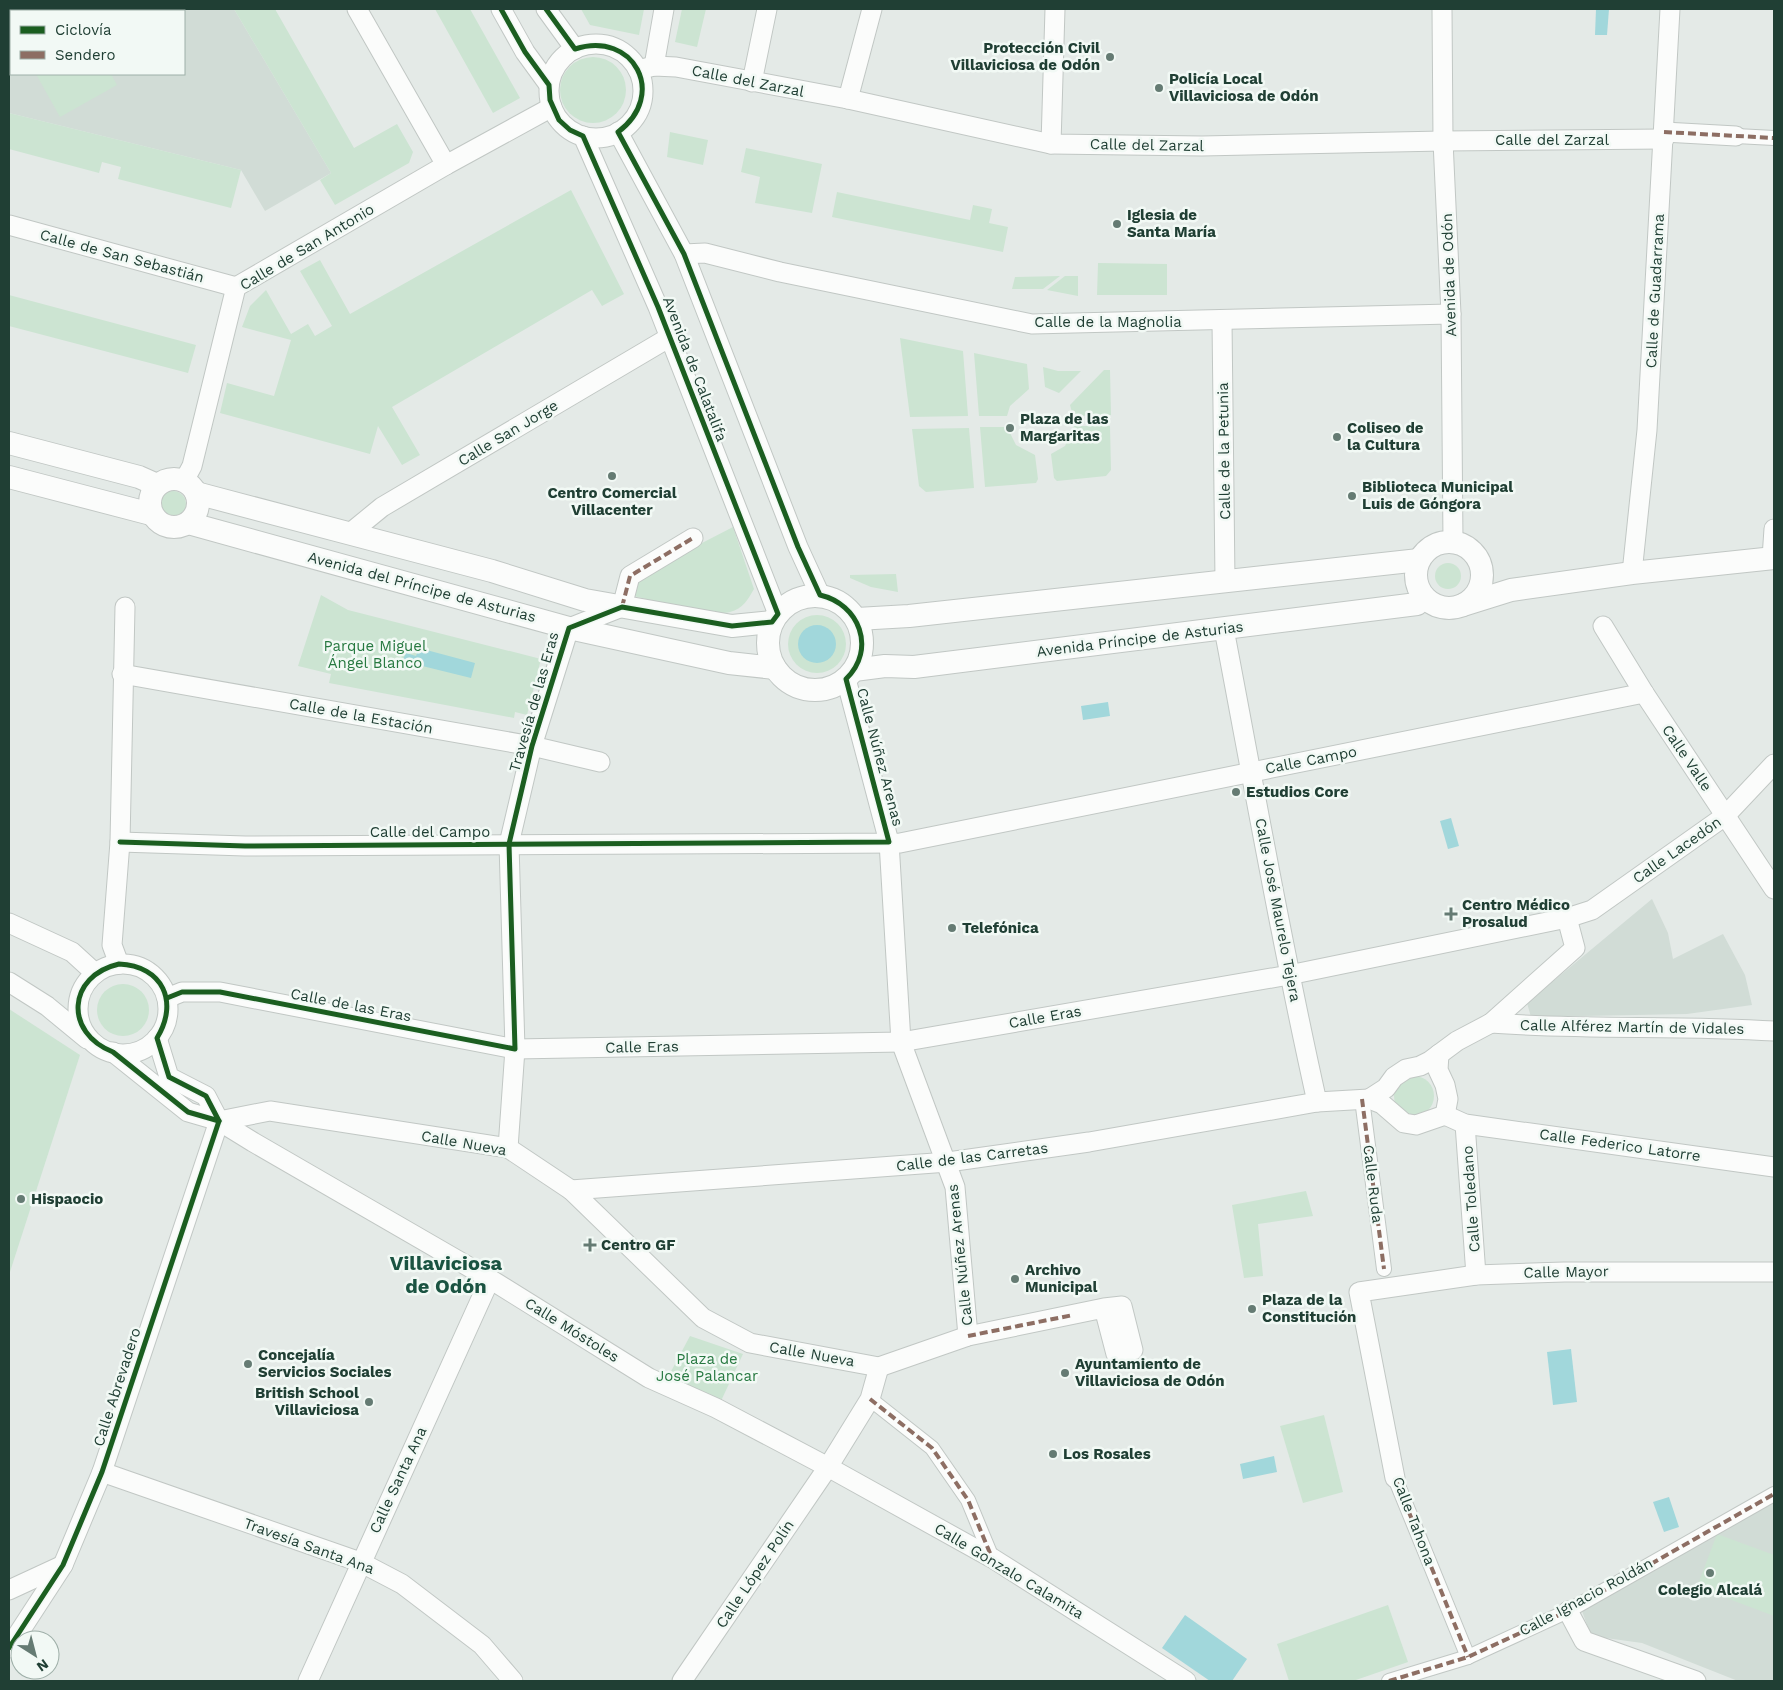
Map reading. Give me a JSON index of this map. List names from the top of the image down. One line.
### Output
{"streets":{"street":["Calle del Zarzal","Calle de San Antonio","Calle de San Sebastián","Avenida de Odón","Calle de Guadarrama","Calle de la Magnolia","Avenida de Calatalifa","Calle San Jorge","Calle de la Petunia","Avenida del Príncipe de Asturias","Avenida Príncipe de Asturias","Travesía de las Eras","Calle de la Estación","Calle Núñez Arenas","Calle Valle","Calle Campo","Calle del Campo","Calle Lacedón","Calle José Maurelo Tejera","Calle de las Eras","Calle Eras","Calle Alférez Martín de Vidales","Calle Nueva","Calle Federico Latorre","Calle de las Carretas","Calle Ruda","Calle Toledano","Calle Mayor","Calle Móstoles","Calle Abrevadero","Calle Santa Ana","Calle Tahona","Travesía Santa Ana","Calle Gonzalo Calamita","Calle López Polín","Calle Ignacio Roldán"]},"crossings":[["Calle del Zarzal","Calle de San Antonio"],["Calle del Zarzal","Avenida de Odón"],["Calle del Zarzal","Calle de Guadarrama"],["Calle del Zarzal","Avenida de Calatalifa"],["Calle de San Antonio","Calle de San Sebastián"],["Calle de San Antonio","Avenida de Calatalifa"],["Calle de San Antonio","Avenida del Príncipe de Asturias"],["Avenida de Odón","Calle de la Magnolia"],["Avenida de Odón","Avenida Príncipe de Asturias"],["Calle de la Magnolia","Avenida de Calatalifa"],["Calle de la Magnolia","Calle de la Petunia"],["Avenida de Calatalifa","Calle San Jorge"],["Avenida de Calatalifa","Avenida del Príncipe de Asturias"],["Avenida de Calatalifa","Avenida Príncipe de Asturias"],["Avenida de Calatalifa","Calle Núñez Arenas"],["Calle San Jorge","Avenida del Príncipe de Asturias"],["Avenida del Príncipe de Asturias","Avenida Príncipe de Asturias"],["Avenida del Príncipe de Asturias","Travesía de las Eras"],["Avenida del Príncipe de Asturias","Calle Núñez Arenas"],["Avenida Príncipe de Asturias","Calle Núñez Arenas"],["Avenida Príncipe de Asturias","Calle José Maurelo Tejera"],["Travesía de las Eras","Calle de la Estación"],["Travesía de las Eras","Calle del Campo"],["Travesía de las Eras","Calle de las Eras"],["Travesía de las Eras","Calle Eras"],["Travesía de las Eras","Calle Nueva"],["Calle Núñez Arenas","Calle Campo"],["Calle Núñez Arenas","Calle del Campo"],["Calle Núñez Arenas","Calle Eras"],["Calle Núñez Arenas","Calle de las Carretas"],["Calle Valle","Calle Campo"],["Calle Valle","Calle Lacedón"],["Calle Campo","Calle del Campo"],["Calle Campo","Calle José Maurelo Tejera"],["Calle Lacedón","Calle Eras"],["Calle José Maurelo Tejera","Calle Eras"],["Calle José Maurelo Tejera","Calle de las Carretas"],["Calle de las Eras","Calle Eras"],["Calle de las Eras","Calle Nueva"],["Calle Nueva","Calle de las Carretas"],["Calle Nueva","Calle Móstoles"],["Calle Nueva","Calle Abrevadero"],["Calle Nueva","Calle López Polín"],["Calle Federico Latorre","Calle Toledano"],["Calle de las Carretas","Calle Ruda"],["Calle Toledano","Calle Mayor"],["Calle Mayor","Calle Tahona"],["Calle Móstoles","Calle Abrevadero"],["Calle Móstoles","Calle Santa Ana"],["Calle Móstoles","Calle Gonzalo Calamita"],["Calle Móstoles","Calle López Polín"],["Calle Abrevadero","Travesía Santa Ana"],["Calle Santa Ana","Travesía Santa Ana"],["Calle Tahona","Calle Ignacio Roldán"],["Calle Gonzalo Calamita","Calle López Polín"]],"districts":["Villaviciosa de Odón"],"parks":["Parque Miguel Ángel Blanco","Plaza de José Palancar"],"places":{"other":["Protección Civil Villaviciosa de Odón","Policía Local Villaviciosa de Odón","Iglesia de Santa María","Plaza de las Margaritas","Coliseo de la Cultura","Centro Comercial Villacenter","Biblioteca Municipal Luis de Góngora","Estudios Core","Telefónica","Hispaocio","Archivo Municipal","Plaza de la Constitución","Concejalía Servicios Sociales","Ayuntamiento de Villaviciosa de Odón","British School Villaviciosa","Los Rosales","Colegio Alcalá"],"health":["Centro Médico Prosalud","Centro GF"]},"legend":["Ciclovía","Sendero"],"north":"bottom right"}
